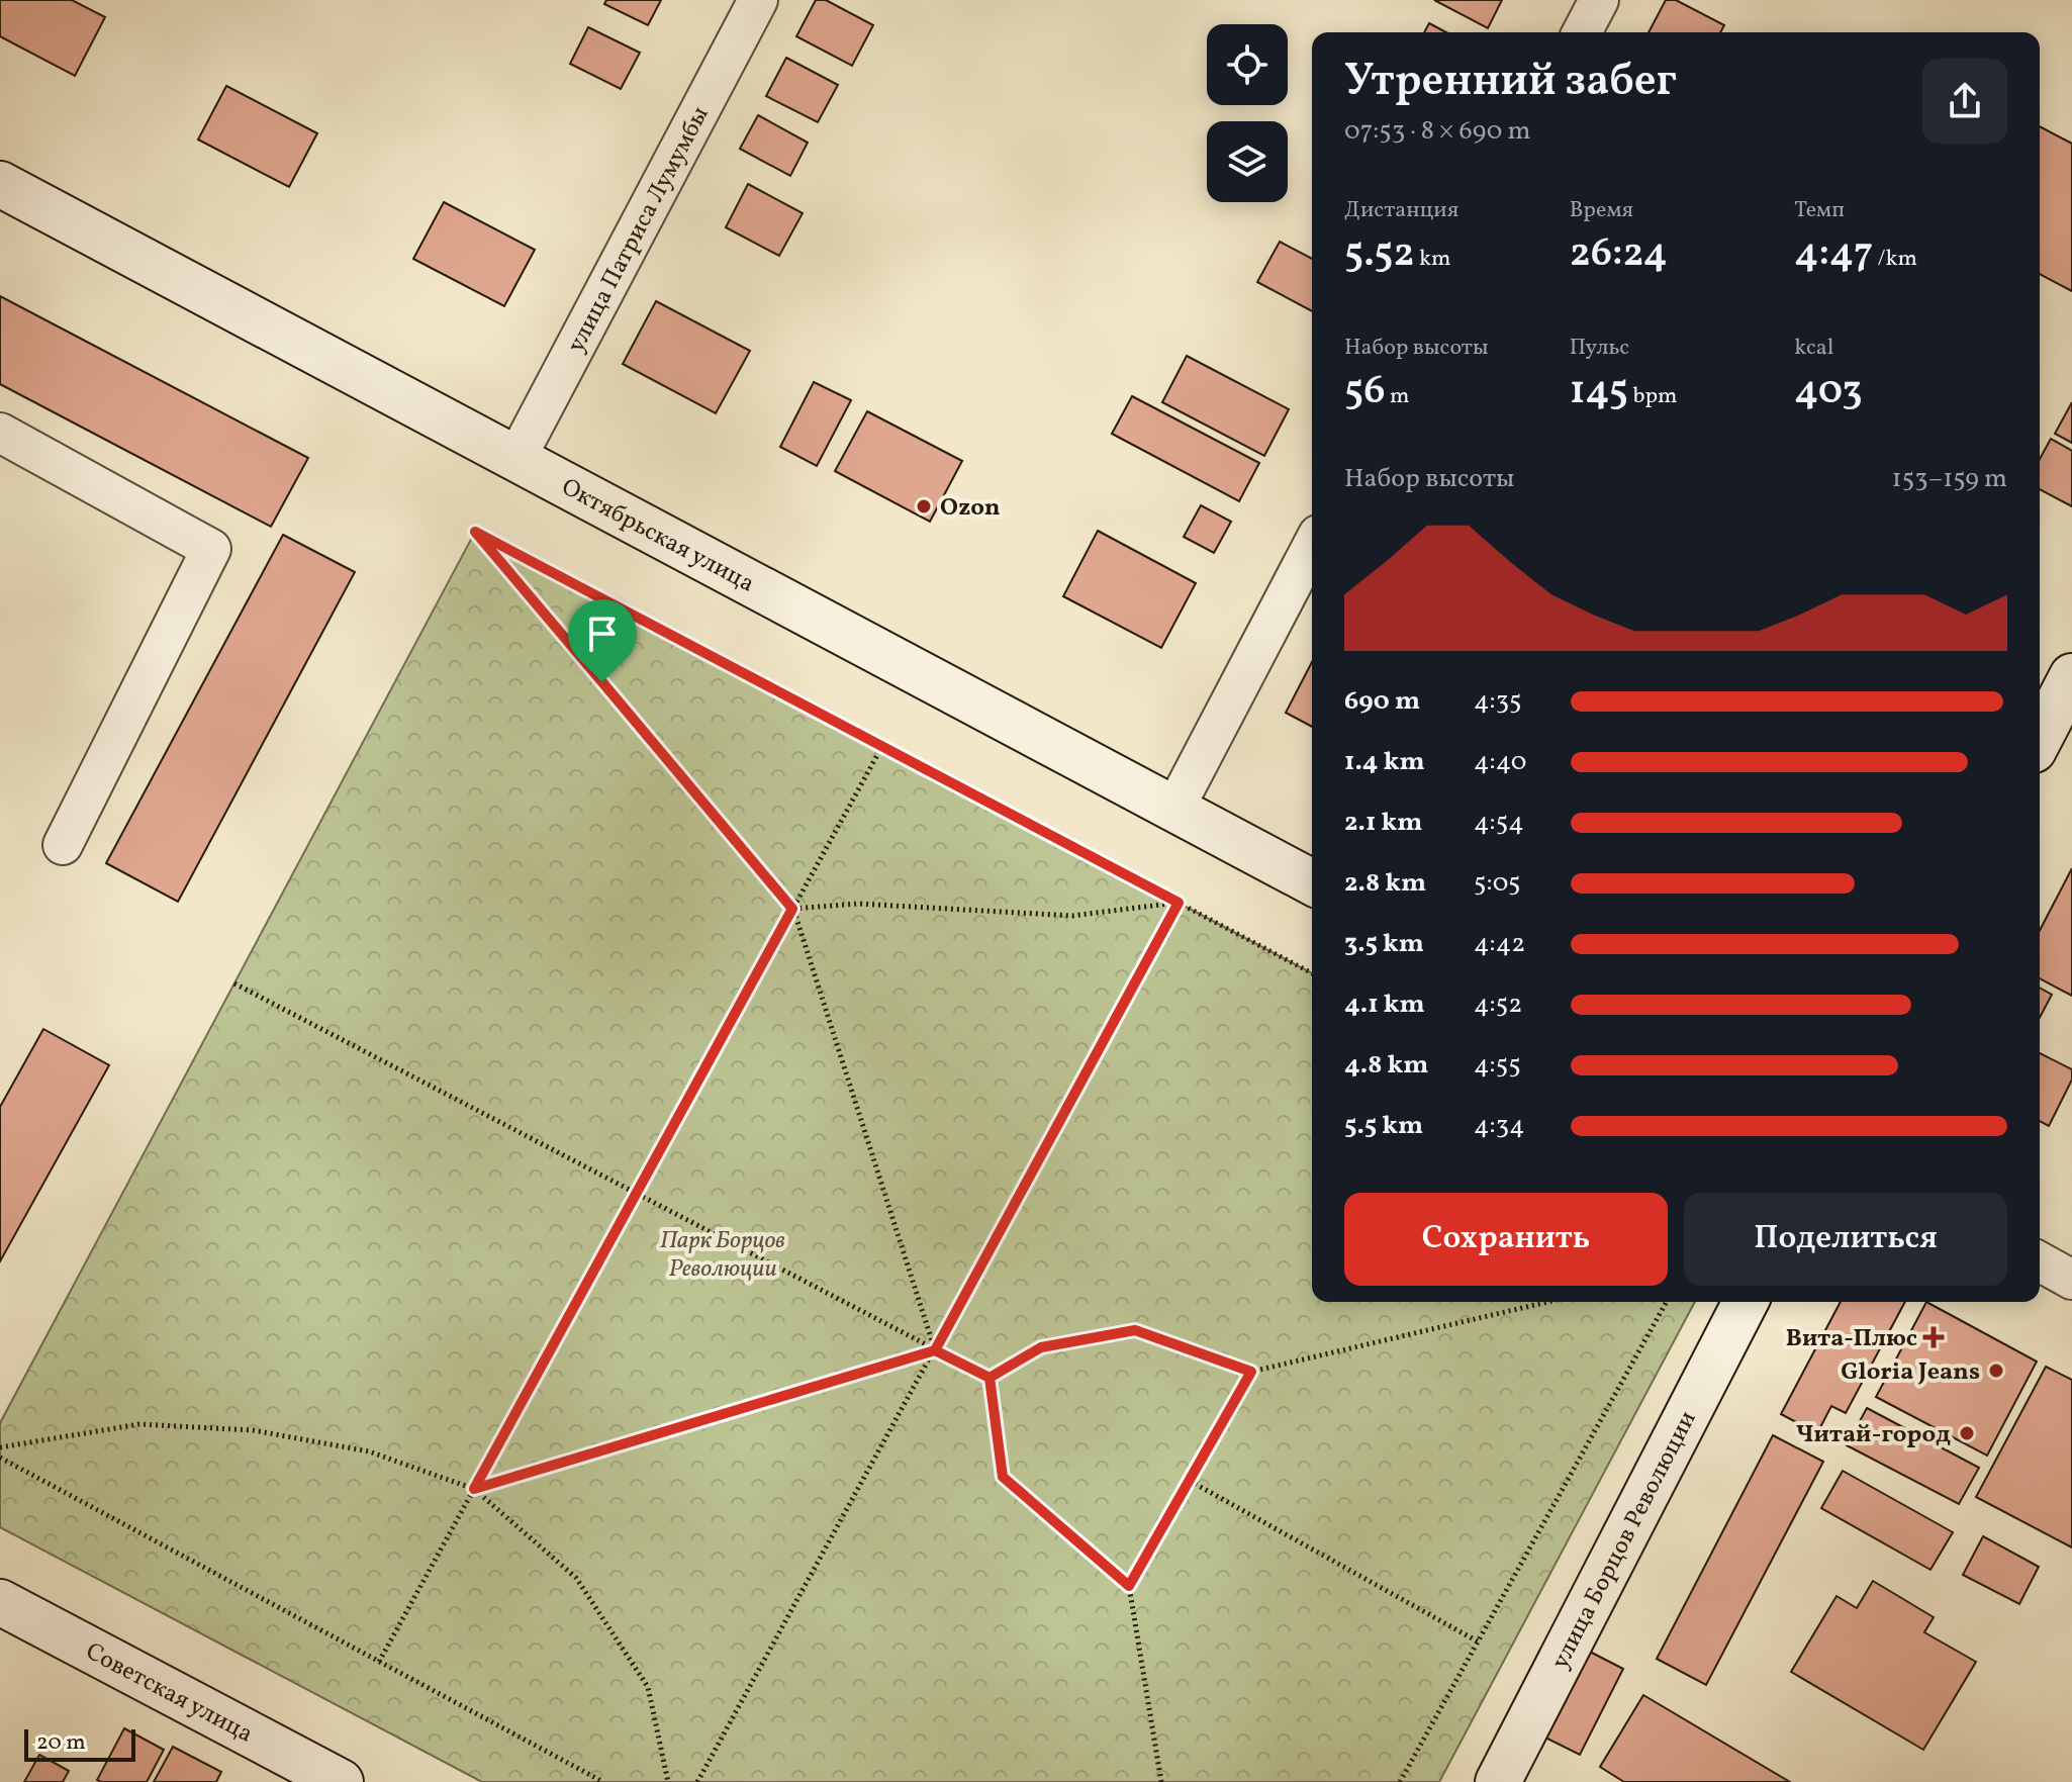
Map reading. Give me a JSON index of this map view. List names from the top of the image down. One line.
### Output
{"streets":{"main road":["Октябрьская улица","улица Борцов Революции","Советская улица"],"street":["улица Патриса Лумумбы"]},"crossings":[["улица Патриса Лумумбы","Октябрьская улица"]],"parks":["Парк Борцов Революции"],"places":{"other":["Ozon","Gloria Jeans","Читай-город"],"health":["Вита-Плюс"]},"scale_bar":"20 m","page":{"heading":["Утренний забег","07:53 · 8 × 690 m"],"stats":[["Дистанция","5.52 km"],["Время","26:24"],["Темп","4:47 /km"],["Набор высоты","56 m"],["Пульс","145 bpm"],["kcal","403"]],"chart":["Набор высоты","153–159 m"],"list":[{"name":"690 m","note":"4:35"},{"name":"1.4 km","note":"4:40"},{"name":"2.1 km","note":"4:54"},{"name":"2.8 km","note":"5:05"},{"name":"3.5 km","note":"4:42"},{"name":"4.1 km","note":"4:52"},{"name":"4.8 km","note":"4:55"},{"name":"5.5 km","note":"4:34"}],"buttons":["Сохранить","Поделиться"],"scale":"20 m"}}
